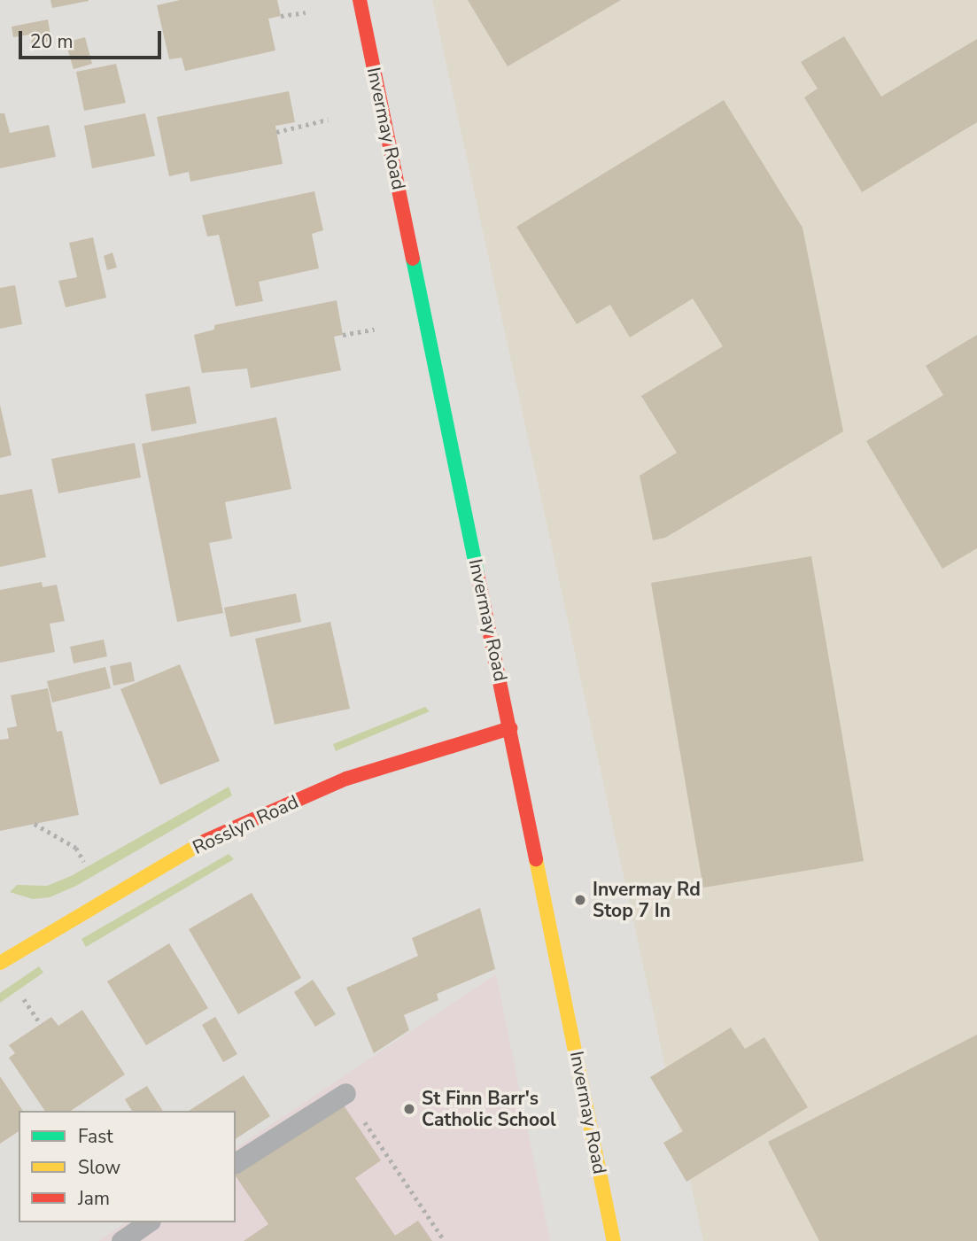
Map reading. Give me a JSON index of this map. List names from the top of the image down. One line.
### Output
{"streets":{"main road":["Invermay Road","Rosslyn Road"]},"crossings":[["Invermay Road","Rosslyn Road"]],"places":["Invermay Rd Stop 7 In","St Finn Barr's Catholic School"],"legend":["Fast","Slow","Jam"],"scale_bar":"20 m"}
